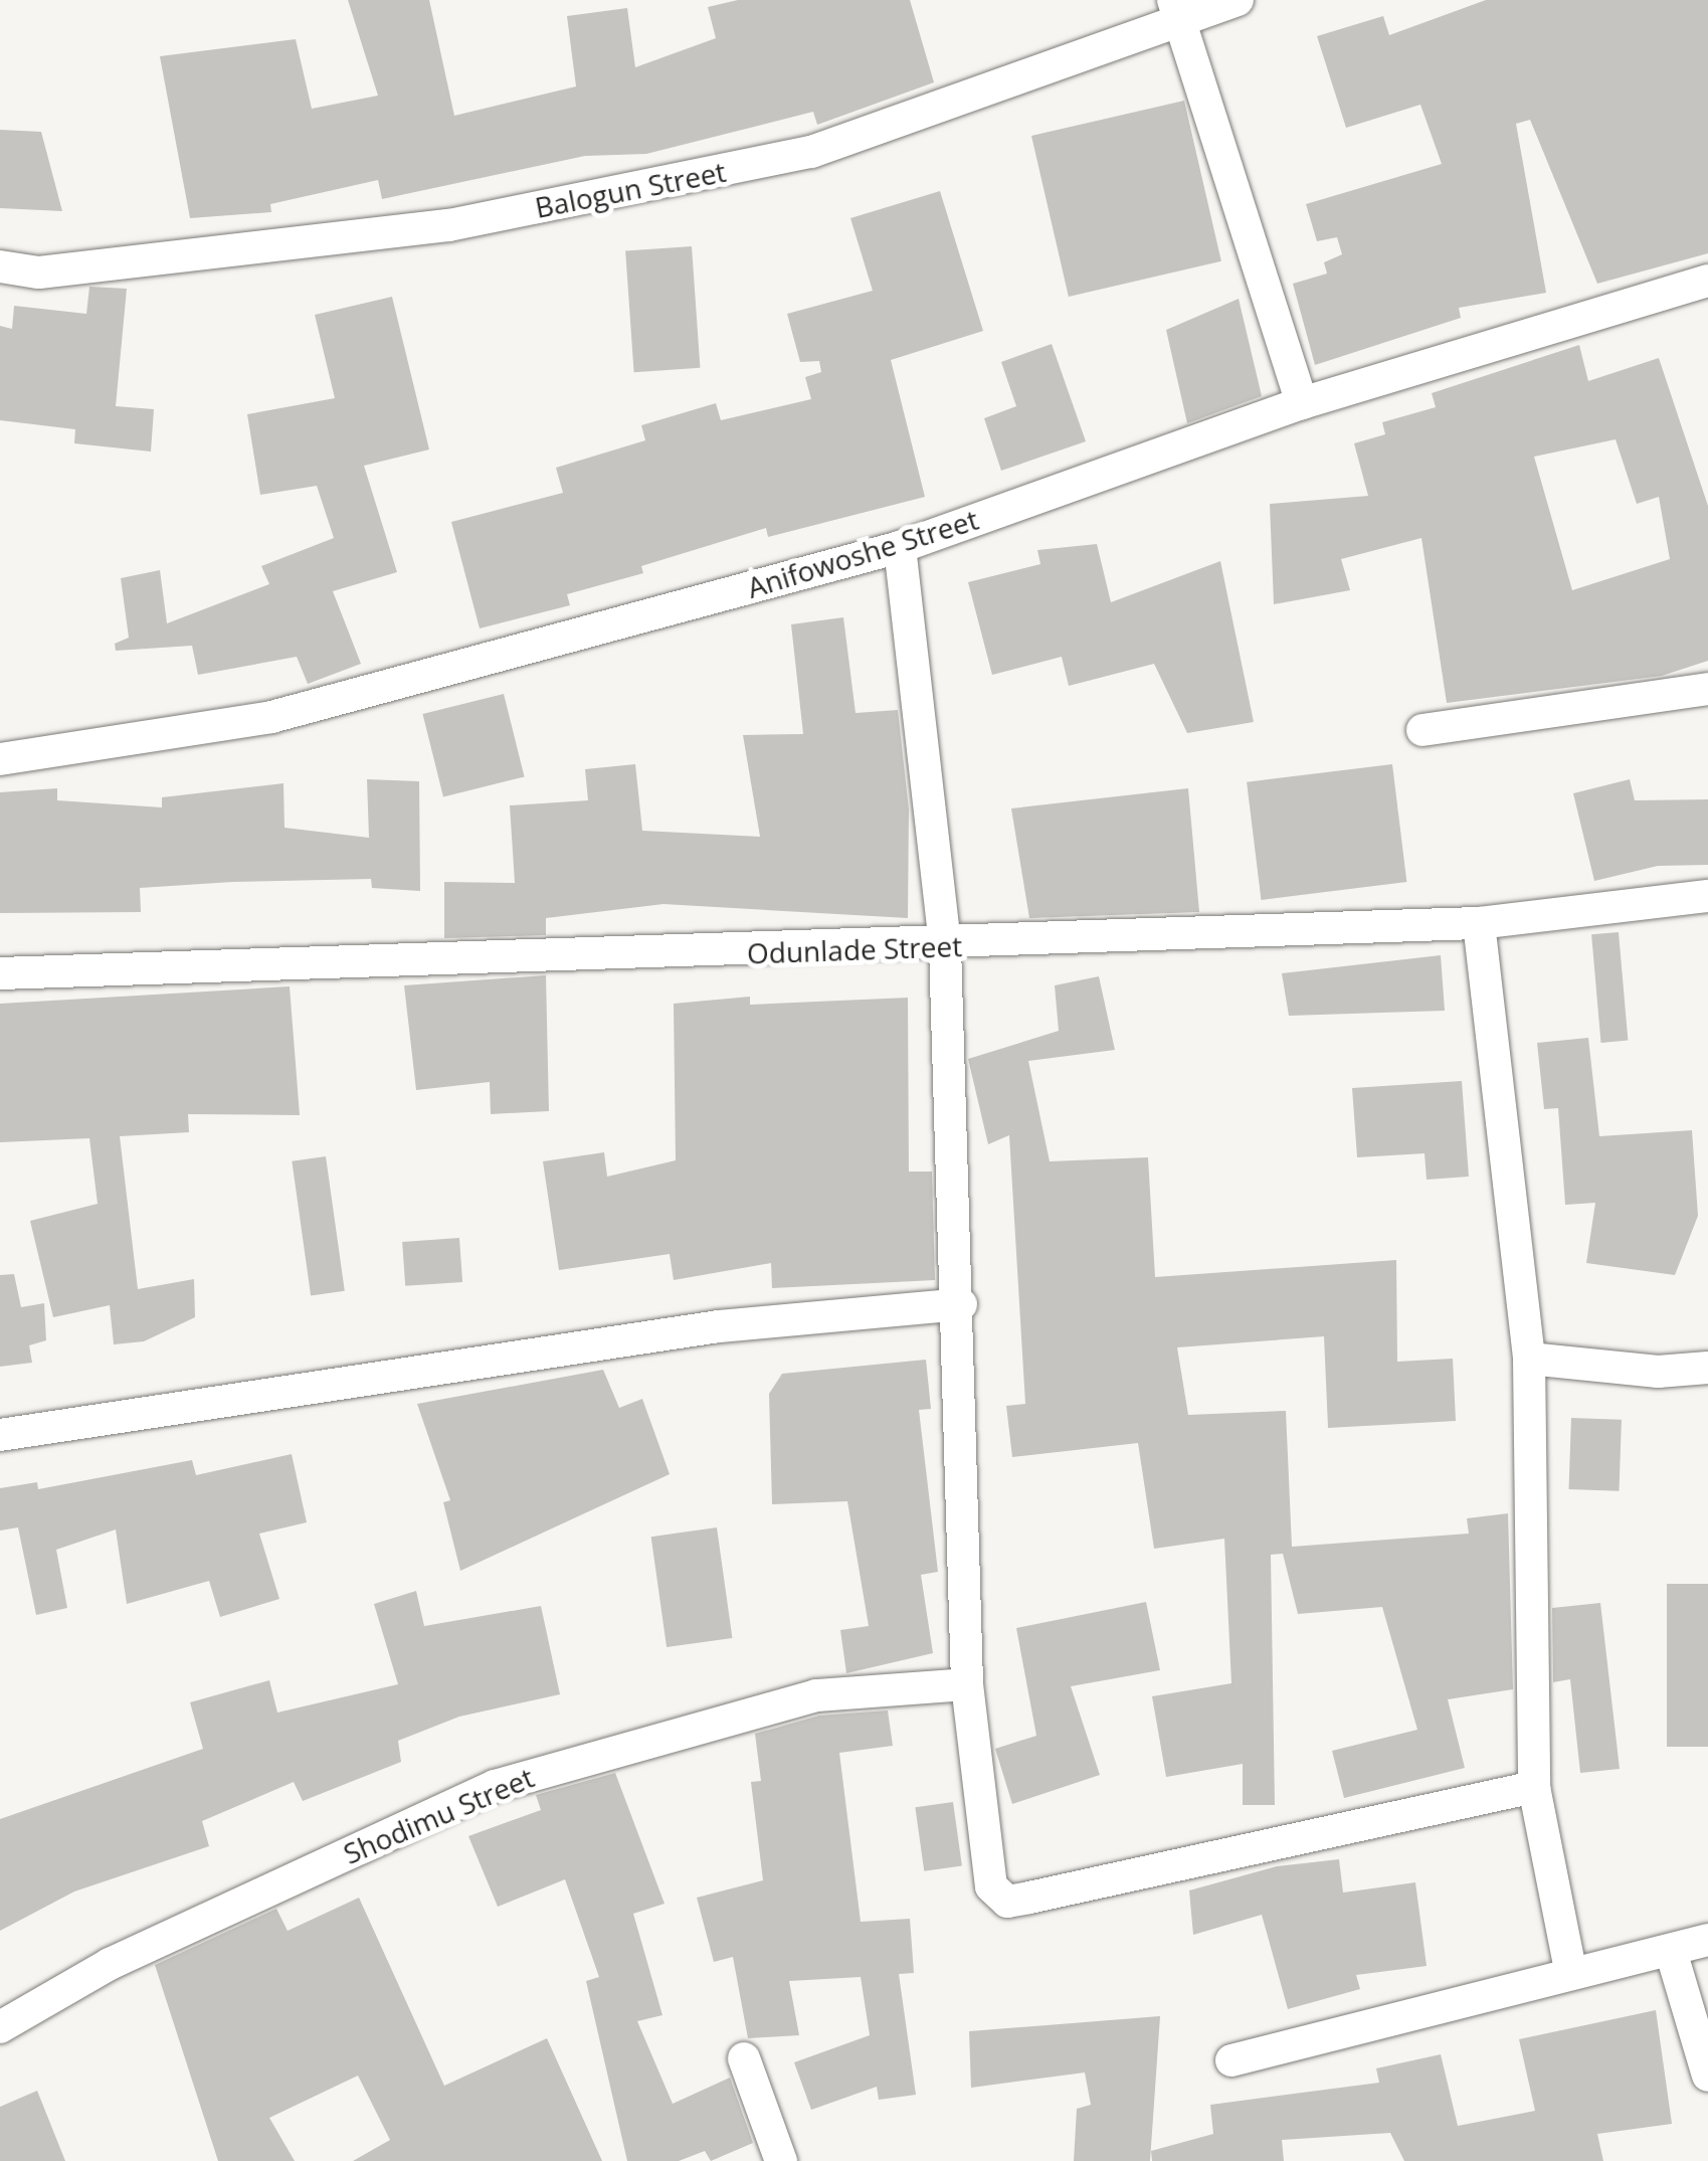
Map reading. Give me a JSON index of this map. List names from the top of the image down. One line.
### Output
{"streets":{"street":["Balogun Street","Anifowoshe Street","Odunlade Street","Shodimu Street"]}}
